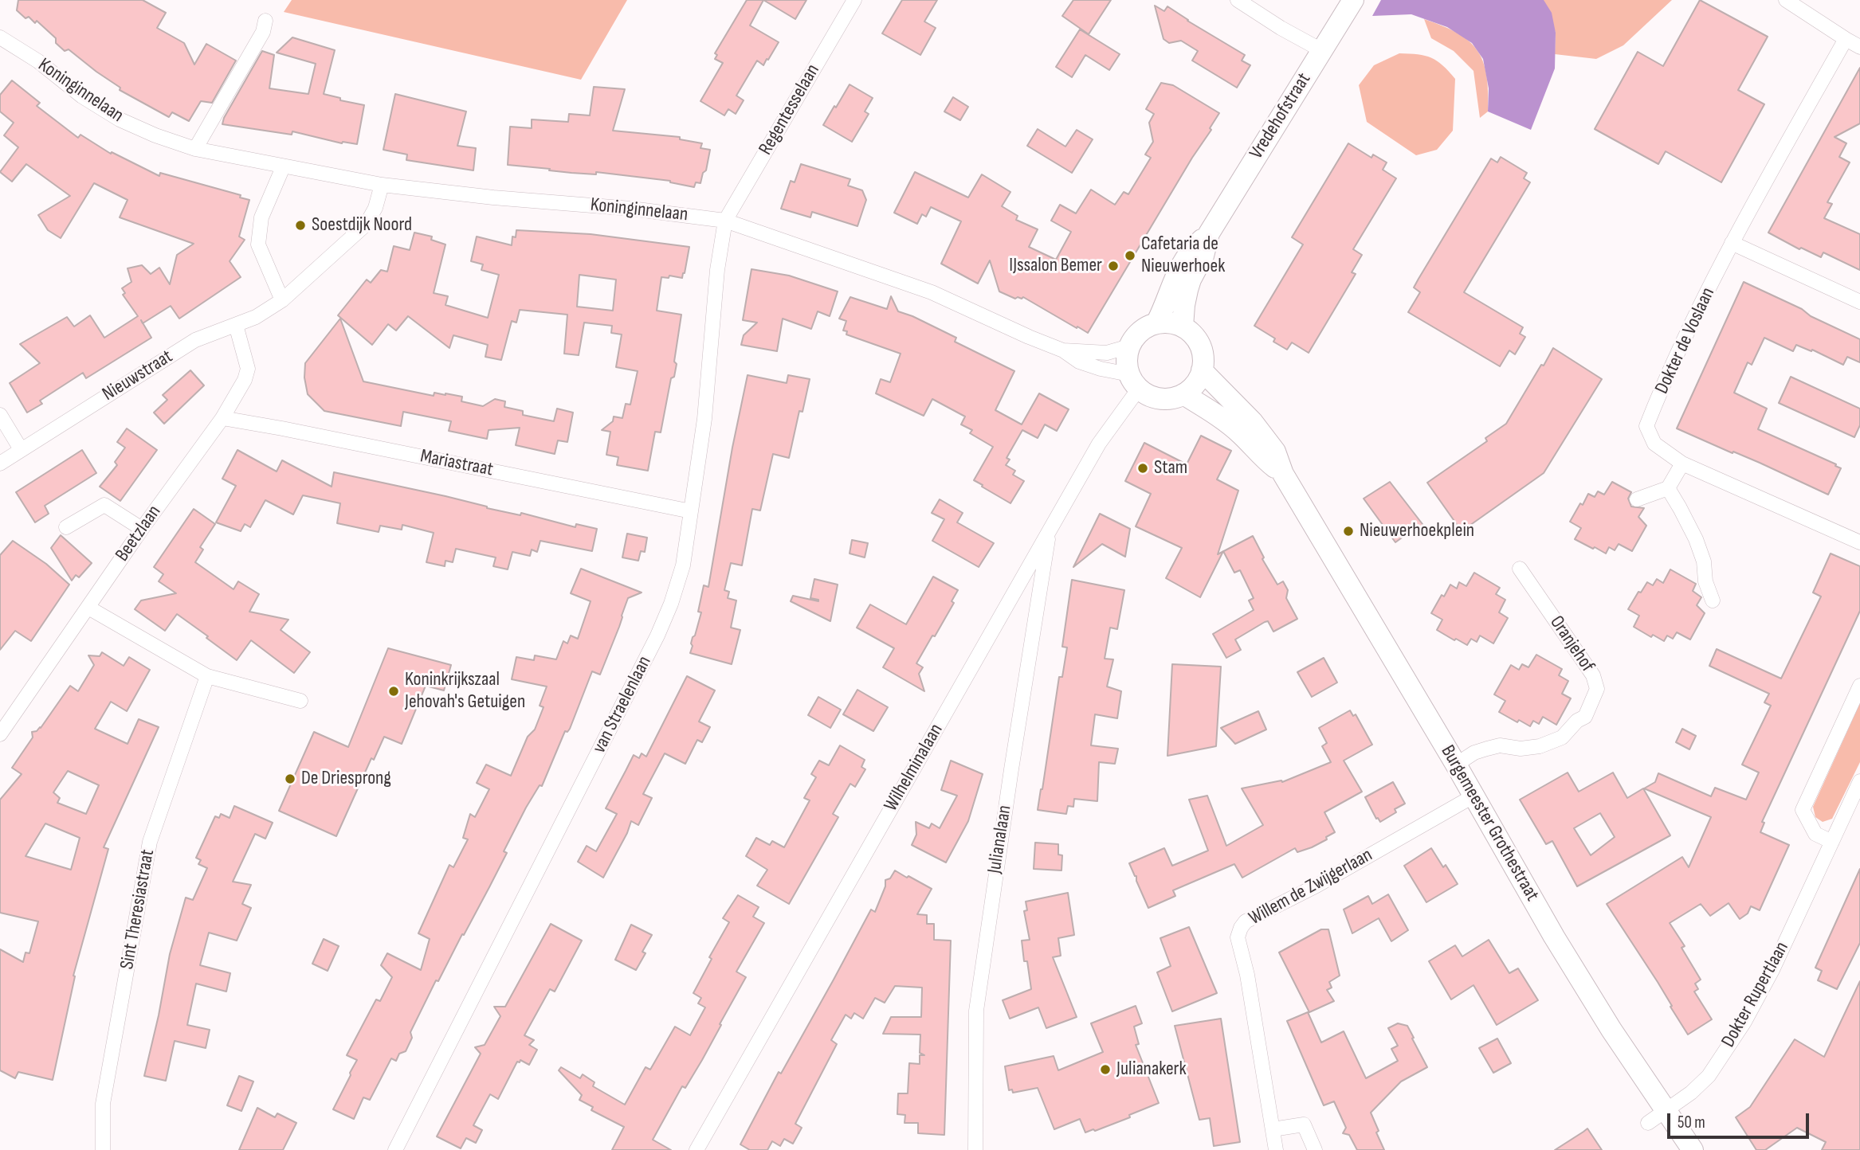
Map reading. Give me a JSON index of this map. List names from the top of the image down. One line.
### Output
{"streets":{"main road":["Vredehofstraat","Burgemeester Grothestraat"],"street":["Koninginnelaan","Regentesselaan","Dokter de Voslaan","Nieuwstraat","Mariastraat","Beetzlaan","Oranjehof","van Straelenlaan","Wilhelminalaan","Julianalaan","Willem de Zwijgerlaan","Sint Theresiastraat","Dokter Rupertlaan"]},"crossings":[["Koninginnelaan","Regentesselaan"],["Koninginnelaan","Vredehofstraat"],["Koninginnelaan","Nieuwstraat"],["Koninginnelaan","van Straelenlaan"],["Koninginnelaan","Wilhelminalaan"],["Regentesselaan","van Straelenlaan"],["Vredehofstraat","Wilhelminalaan"],["Nieuwstraat","Beetzlaan"],["Mariastraat","Beetzlaan"],["Mariastraat","van Straelenlaan"],["Oranjehof","Burgemeester Grothestraat"],["Wilhelminalaan","Julianalaan"],["Burgemeester Grothestraat","Willem de Zwijgerlaan"],["Burgemeester Grothestraat","Dokter Rupertlaan"]],"places":["Soestdijk Noord","Cafetaria de Nieuwerhoek","IJssalon Bemer","Stam","Nieuwerhoekplein","Koninkrijkszaal Jehovah's Getuigen","De Driesprong","Julianakerk"],"scale_bar":"50 m"}
